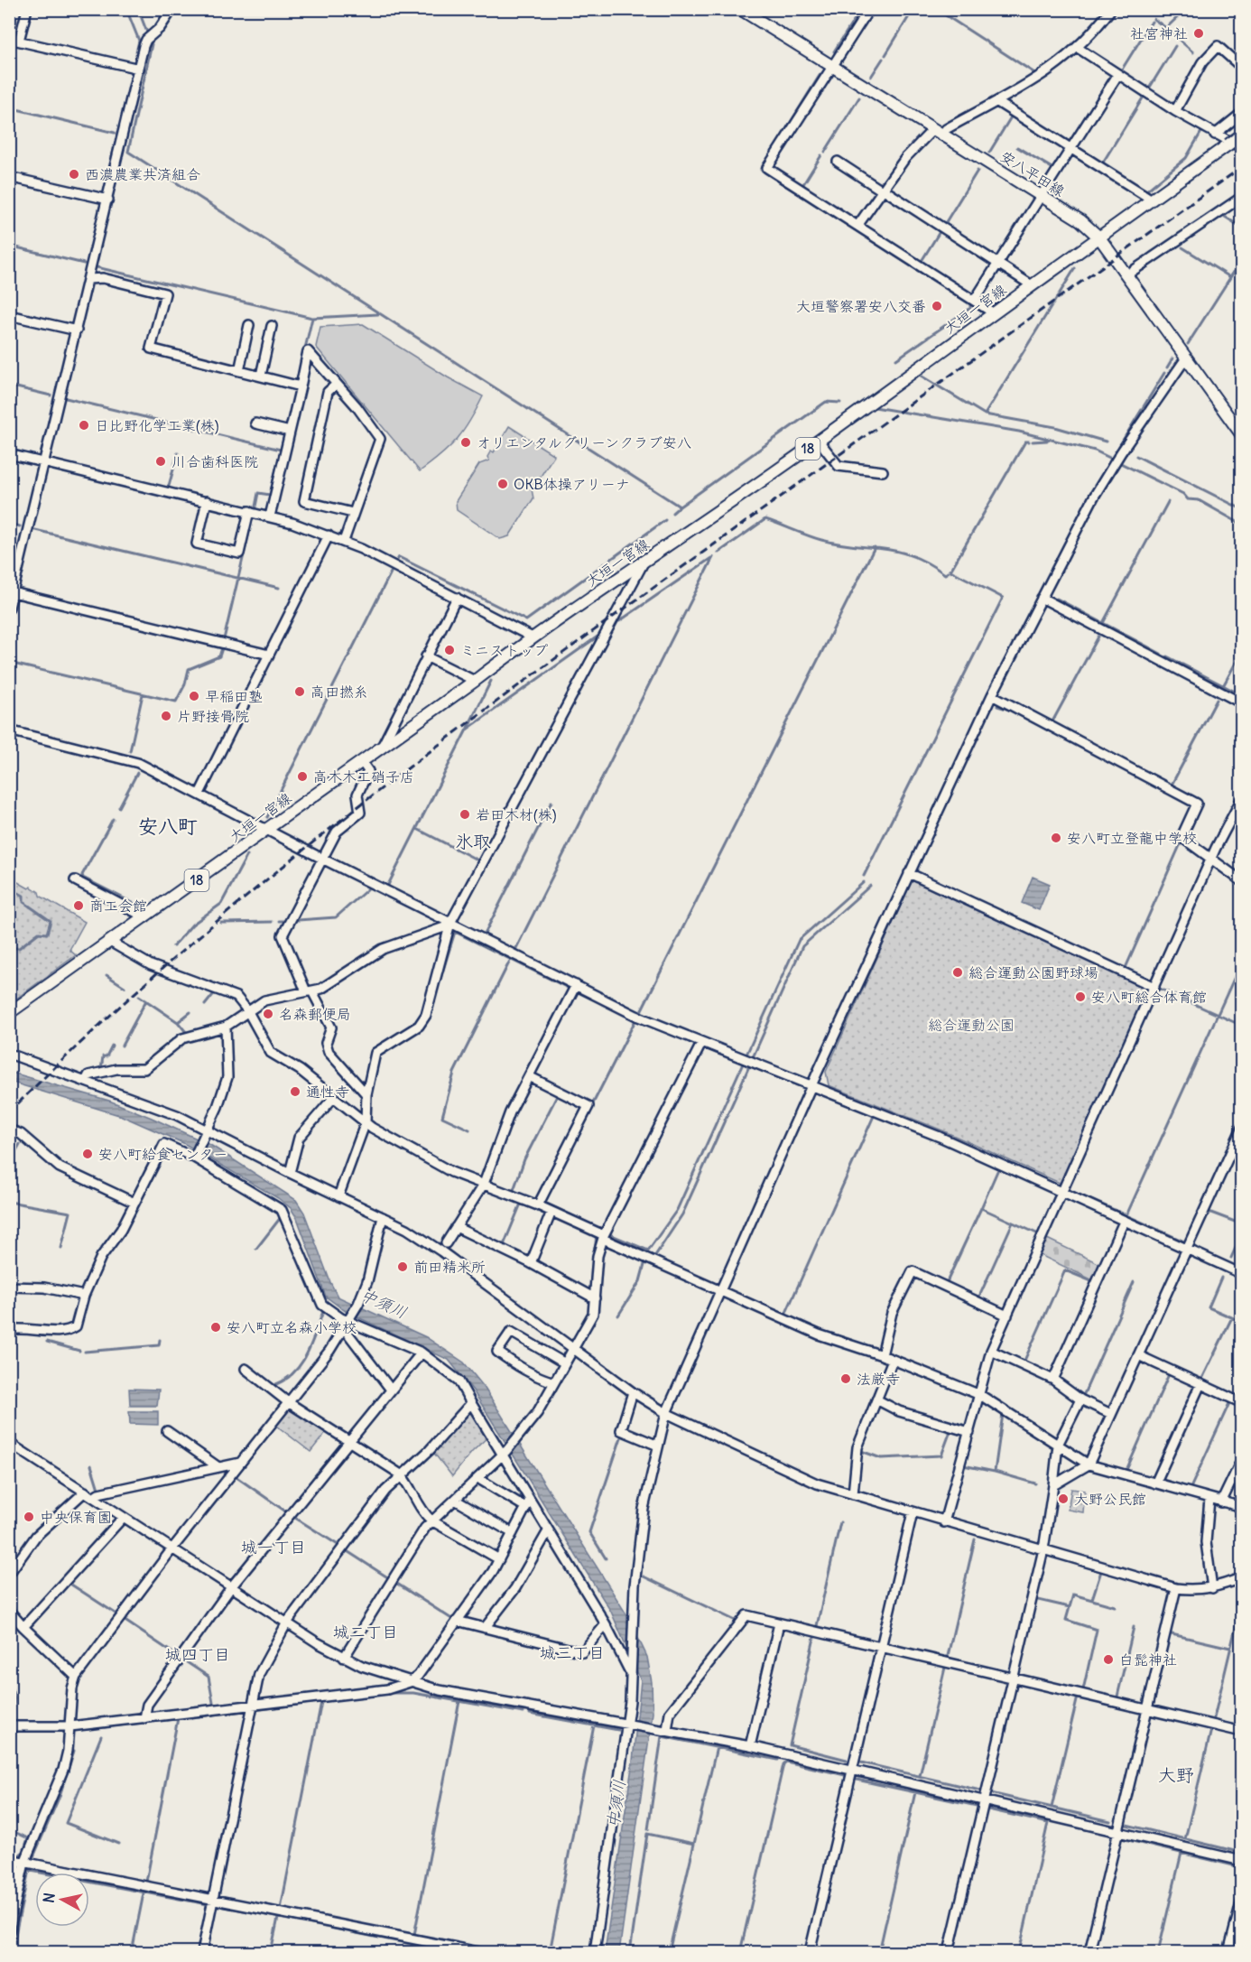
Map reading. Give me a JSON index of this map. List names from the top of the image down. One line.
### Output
{"streets":{"main road":["安八平田線","大垣一宮線","18"]},"crossings":[["安八平田線","大垣一宮線"]],"districts":["安八町","氷取","城一丁目","城二丁目","城三丁目","城四丁目","大野"],"water":["中須川"],"parks":["総合運動公園"],"places":["社宮神社","西濃農業共済組合","大垣警察署安八交番","日比野化学工業(株)","オリエンタルグリーンクラブ安八","川合歯科医院","OKB体操アリーナ","ミニストップ","高田撚糸","早稲田塾","片野接骨院","高木木工硝子店","岩田木材(株)","安八町立登龍中学校","商工会館","総合運動公園野球場","安八町総合体育館","名森郵便局","通性寺","安八町給食センター","前田精米所","安八町立名森小学校","法厳寺","大野公民館","中央保育園","白髭神社"],"north":"left"}
